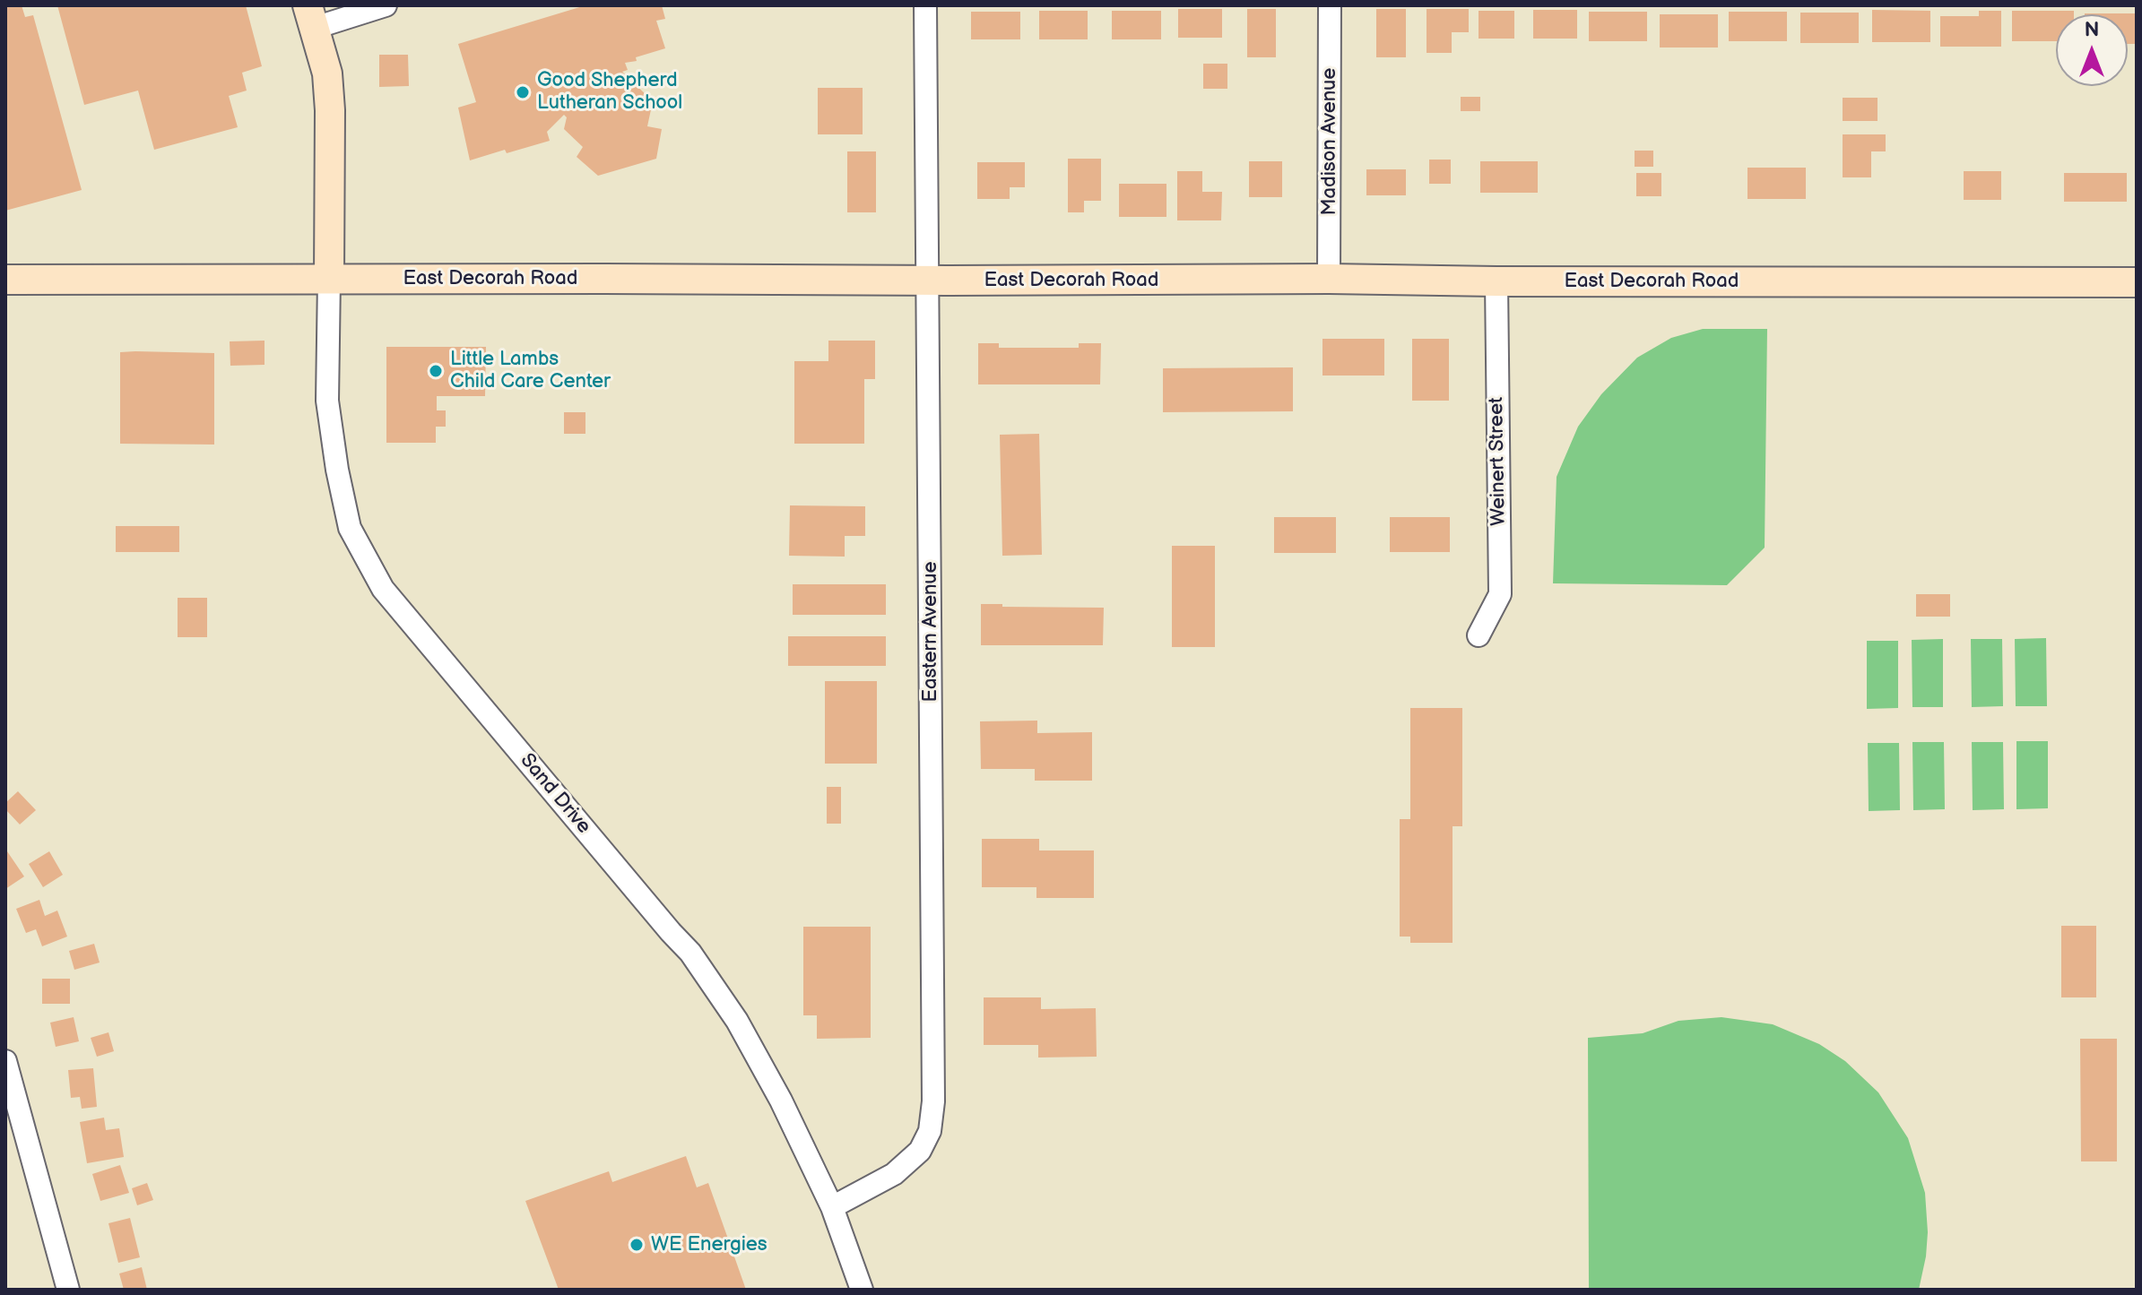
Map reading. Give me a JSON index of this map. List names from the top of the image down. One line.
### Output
{"streets":{"street":["Madison Avenue","East Decorah Road","Weinert Street","Eastern Avenue","Sand Drive"]},"crossings":[["Madison Avenue","East Decorah Road"],["East Decorah Road","Weinert Street"],["East Decorah Road","Eastern Avenue"],["East Decorah Road","Sand Drive"],["Eastern Avenue","Sand Drive"]],"places":["Good Shepherd Lutheran School","Little Lambs Child Care Center","WE Energies"],"north":"top"}
